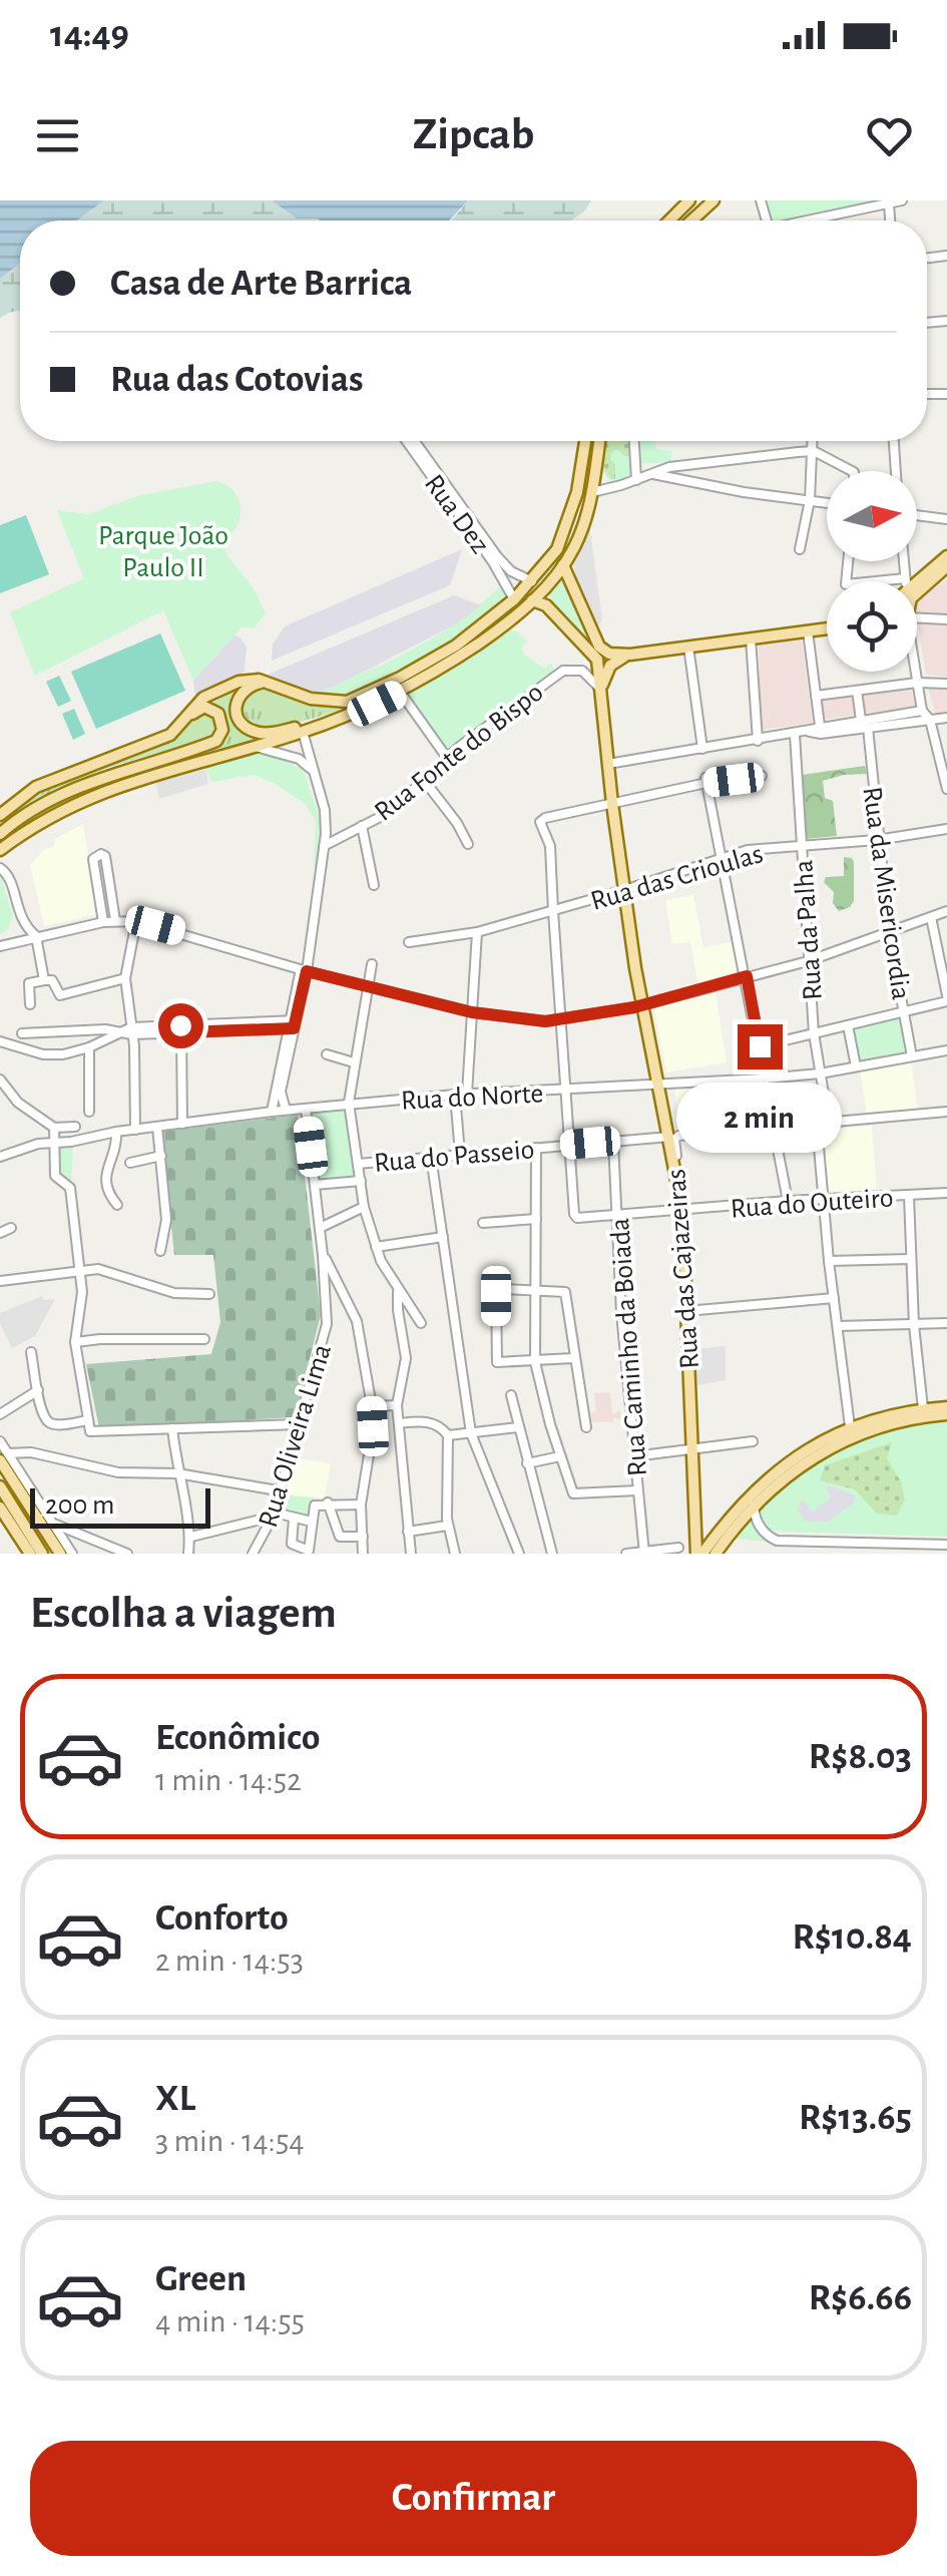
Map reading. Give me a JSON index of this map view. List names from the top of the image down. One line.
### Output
{"streets":{"main road":["Rua das Cajazeiras"],"street":["Rua Dez","Rua Fonte do Bispo","Rua das Crioulas","Rua da Misericordia","Rua da Palha","Rua do Norte","Rua do Passeio","Rua do Outeiro","Rua Caminho da Boiada","Rua Oliveira Lima"]},"crossings":[["Rua Fonte do Bispo","Rua das Cajazeiras"],["Rua das Crioulas","Rua da Misericordia"],["Rua das Crioulas","Rua da Palha"],["Rua das Crioulas","Rua das Cajazeiras"],["Rua da Misericordia","Rua do Norte"],["Rua da Palha","Rua do Norte"],["Rua do Norte","Rua das Cajazeiras"],["Rua do Norte","Rua Oliveira Lima"],["Rua do Passeio","Rua do Outeiro"],["Rua do Passeio","Rua das Cajazeiras"],["Rua do Passeio","Rua Caminho da Boiada"],["Rua do Outeiro","Rua das Cajazeiras"],["Rua do Outeiro","Rua Caminho da Boiada"]],"parks":["Parque João Paulo II"],"scale_bar":"200 m","north":"right","page":{"status":"14:49","header":"Zipcab","banner":["Casa de Arte Barrica","Rua das Cotovias"],"bubble":"2 min","scale":"200 m","heading":"Escolha a viagem","list":[{"name":"Econômico","note":"1 min · 14:52","value":"R$8.03"},{"name":"Conforto","note":"2 min · 14:53","value":"R$10.84"},{"name":"XL","note":"3 min · 14:54","value":"R$13.65"},{"name":"Green","note":"4 min · 14:55","value":"R$6.66"}],"buttons":"Confirmar"}}
